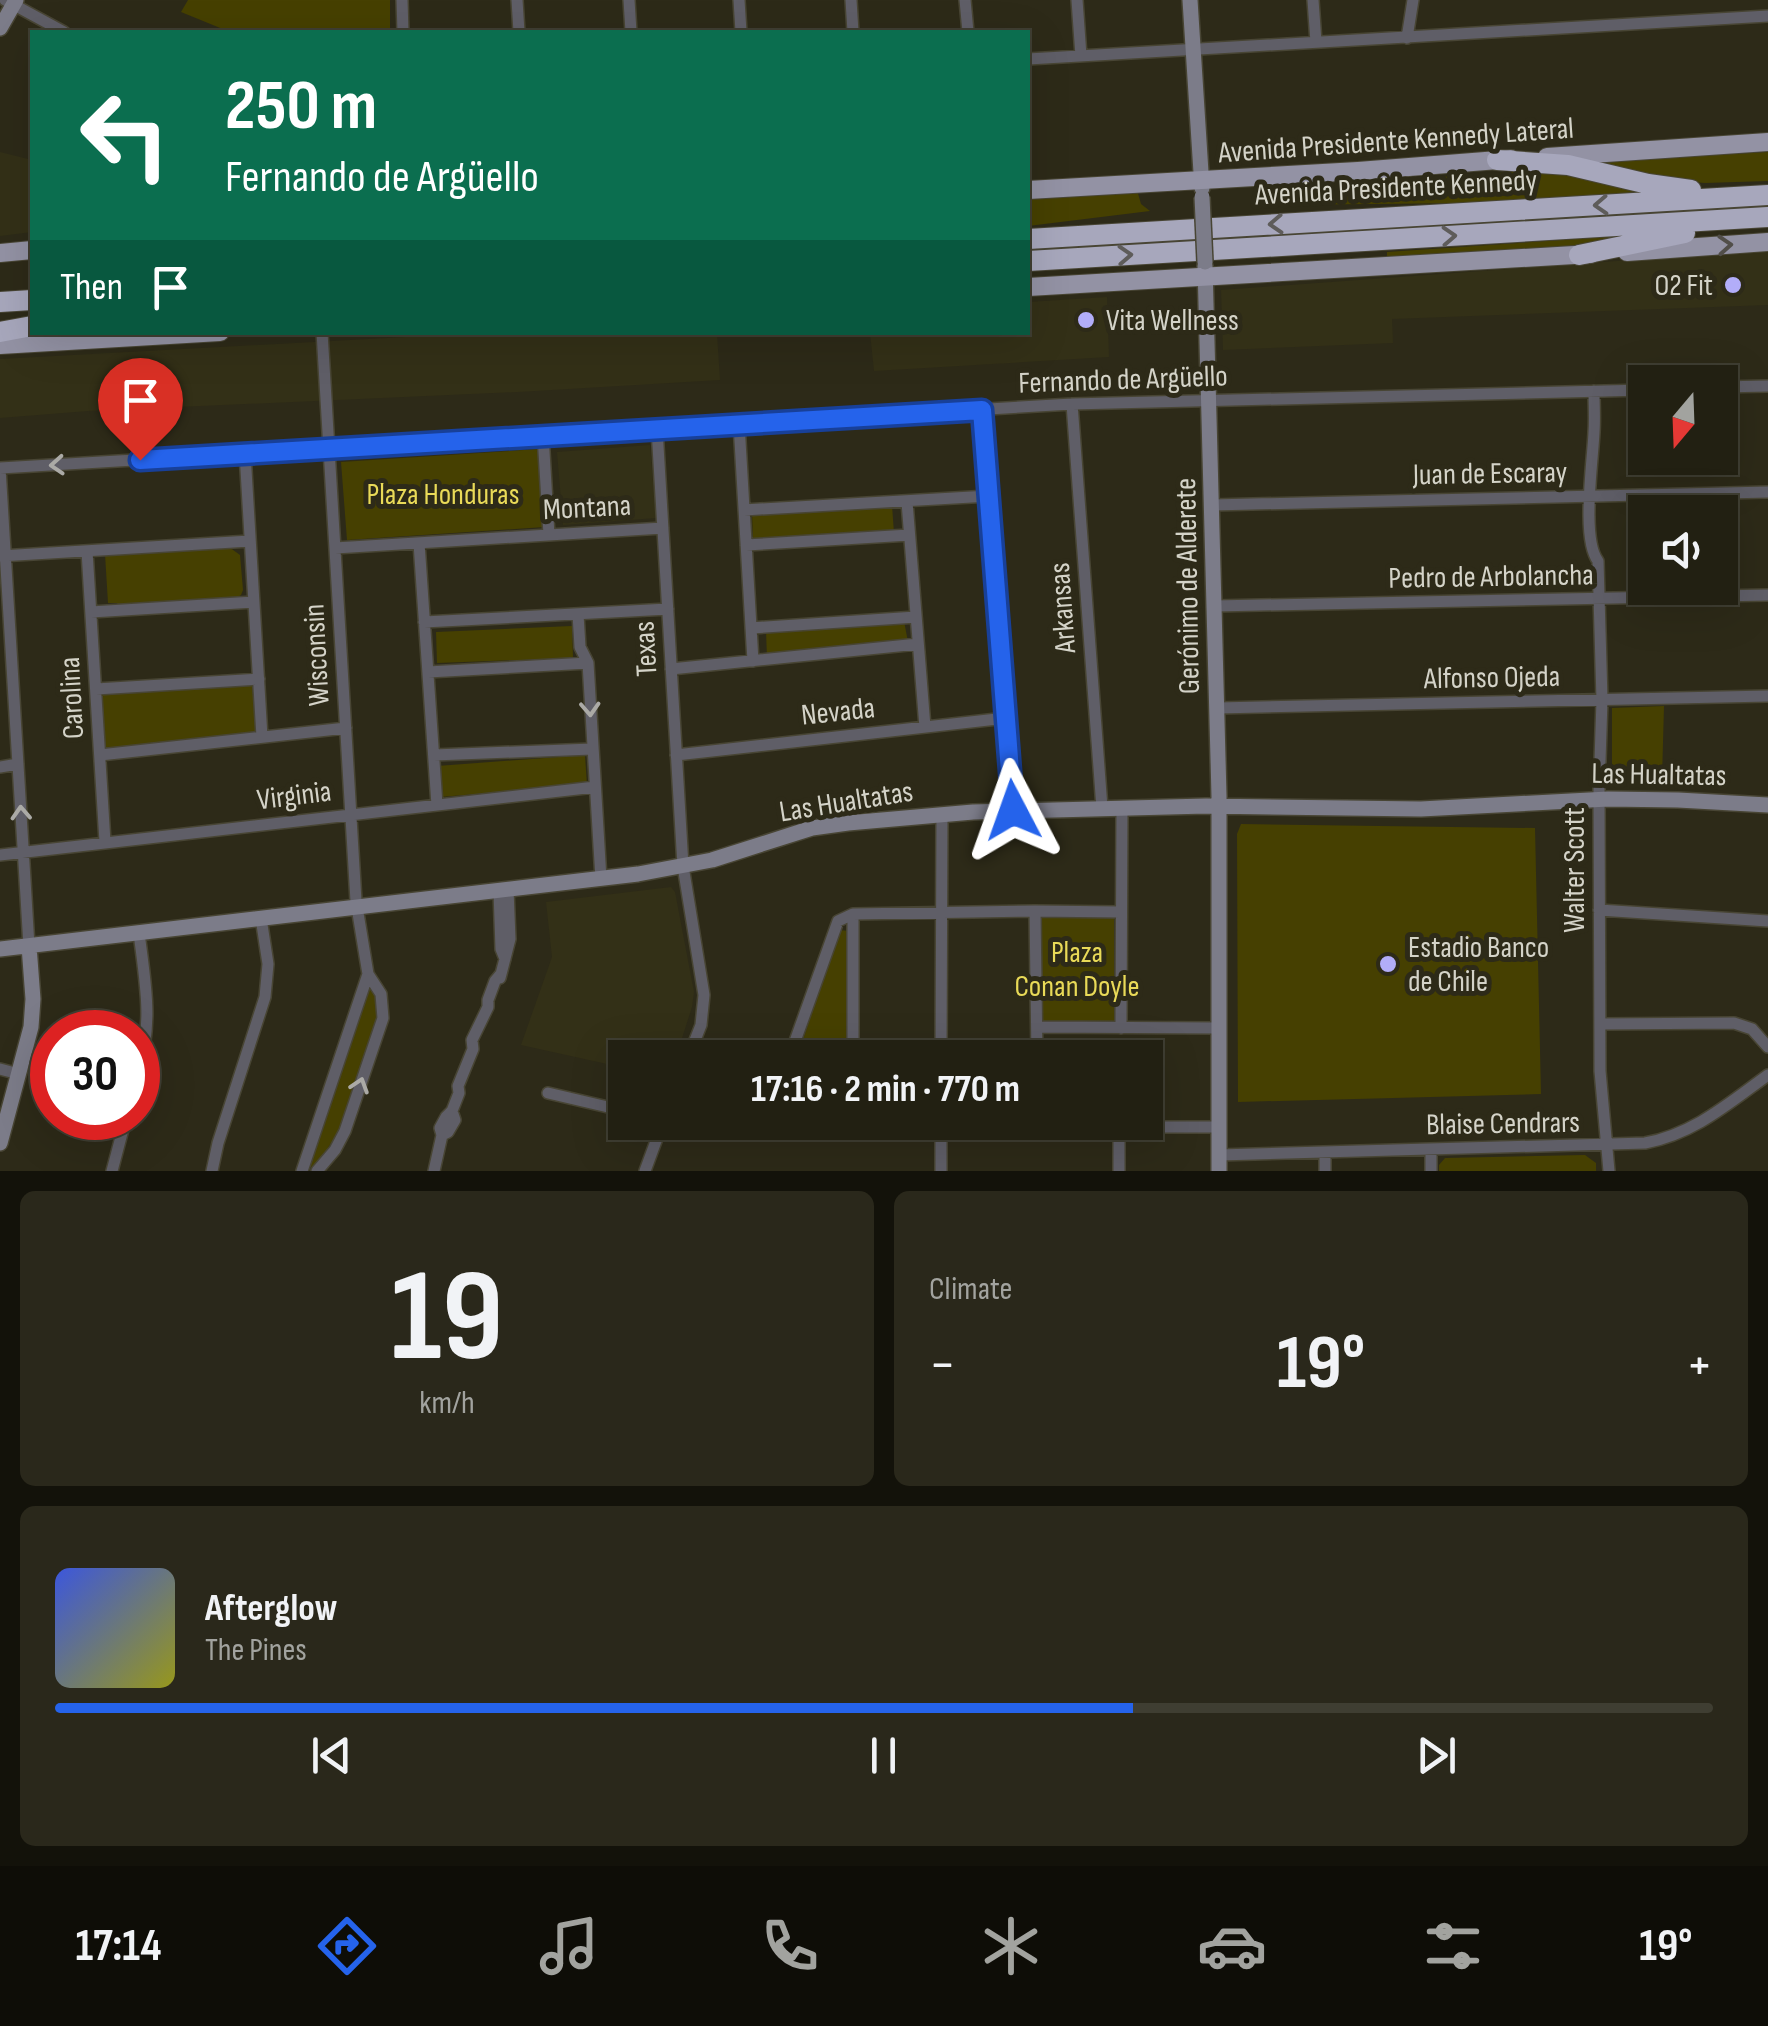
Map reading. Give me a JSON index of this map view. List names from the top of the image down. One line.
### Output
{"streets":{"highway":["Avenida Presidente Kennedy"],"main road":["Avenida Presidente Kennedy Lateral"],"street":["Fernando de Argüello","Juan de Escaray","Montana","Pedro de Arbolancha","Gerónimo de Alderete","Arkansas","Texas","Wisconsin","Alfonso Ojeda","Carolina","Nevada","Las Hualtatas","Virginia","Walter Scott","Blaise Cendrars"]},"crossings":[["Avenida Presidente Kennedy Lateral","Gerónimo de Alderete"],["Fernando de Argüello","Gerónimo de Alderete"],["Fernando de Argüello","Arkansas"],["Fernando de Argüello","Texas"],["Fernando de Argüello","Wisconsin"],["Fernando de Argüello","Walter Scott"],["Juan de Escaray","Gerónimo de Alderete"],["Juan de Escaray","Walter Scott"],["Montana","Texas"],["Montana","Wisconsin"],["Pedro de Arbolancha","Gerónimo de Alderete"],["Pedro de Arbolancha","Walter Scott"],["Gerónimo de Alderete","Alfonso Ojeda"],["Gerónimo de Alderete","Las Hualtatas"],["Gerónimo de Alderete","Blaise Cendrars"],["Arkansas","Las Hualtatas"],["Texas","Nevada"],["Texas","Las Hualtatas"],["Wisconsin","Las Hualtatas"],["Wisconsin","Virginia"],["Alfonso Ojeda","Walter Scott"],["Carolina","Virginia"],["Las Hualtatas","Walter Scott"],["Walter Scott","Blaise Cendrars"]],"parks":["Plaza Honduras","Plaza Conan Doyle"],"places":["O2 Fit","Vita Wellness","Estadio Banco de Chile"],"north":"bottom","page":{"turn":["250 m","Fernando de Argüello"],"then":"Then","limit":"30","trip":"17:16 · 2 min · 770 m","tile":[["19","km/h"],"Climate"],"heat":["−","19°","+"],"song":["Afterglow","The Pines"],"tabs":["17:14","19°"]}}
